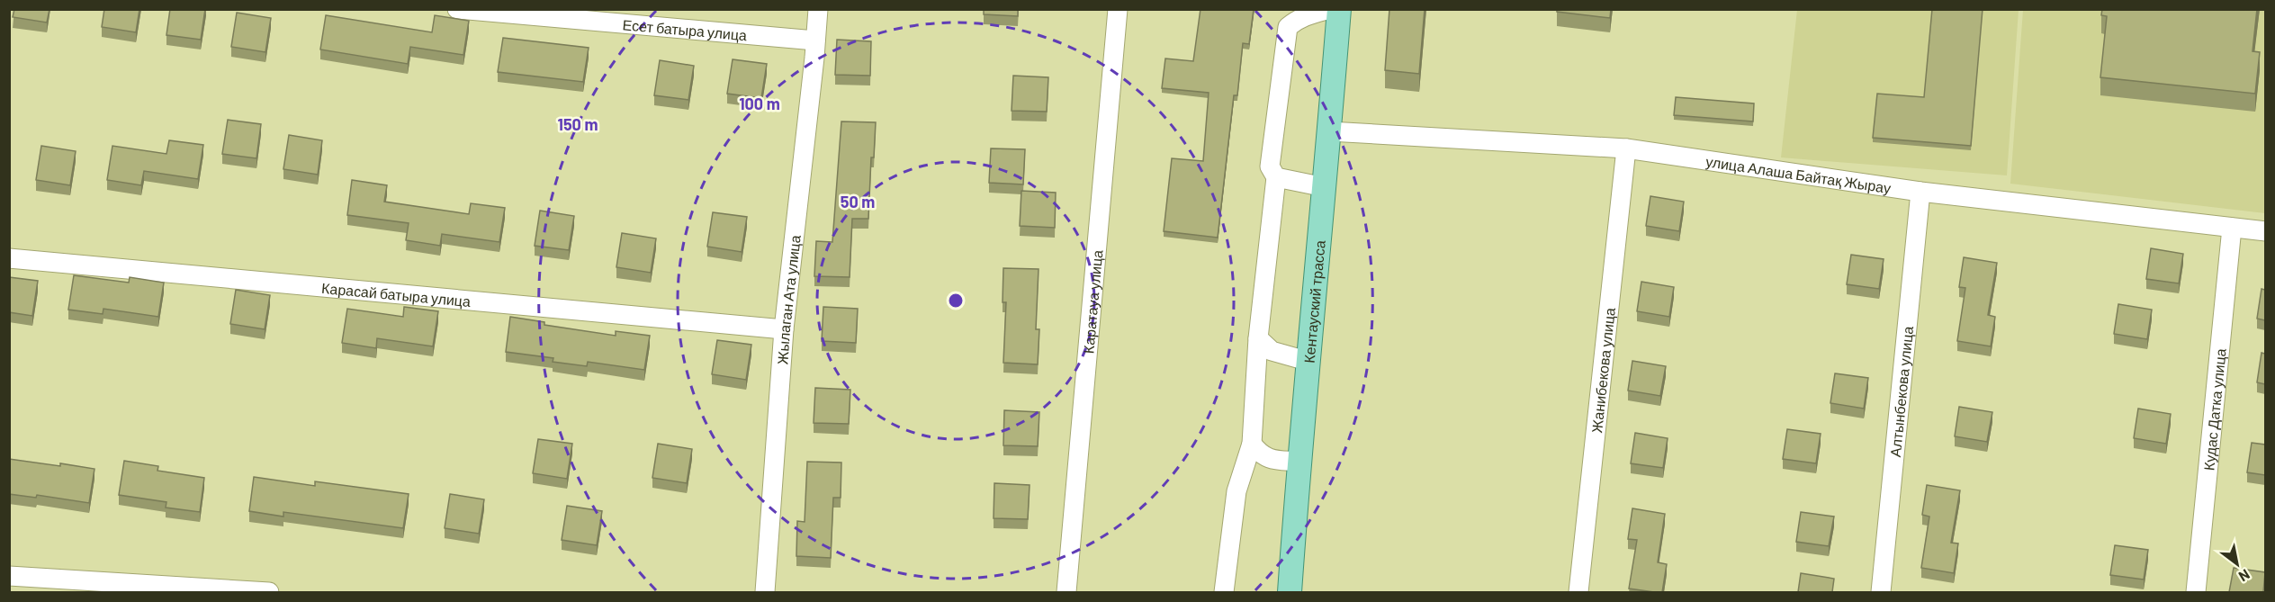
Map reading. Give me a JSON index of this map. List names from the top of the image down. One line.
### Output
{"streets":{"main road":["Кентауский трасса"],"street":["Есет батыра улица","улица Алаша Байтақ Жырау","Карасай батыра улица","Жылаган Ата улица","Каратауа улица","Жанибекова улица","Алтынбекова улица","Кудас Датка улица"]},"crossings":[["Есет батыра улица","Жылаган Ата улица"],["улица Алаша Байтақ Жырау","Кентауский трасса"],["улица Алаша Байтақ Жырау","Жанибекова улица"],["улица Алаша Байтақ Жырау","Алтынбекова улица"],["улица Алаша Байтақ Жырау","Кудас Датка улица"],["Карасай батыра улица","Жылаган Ата улица"]],"north":"bottom right","rings":["100 m","150 m","50 m"]}
